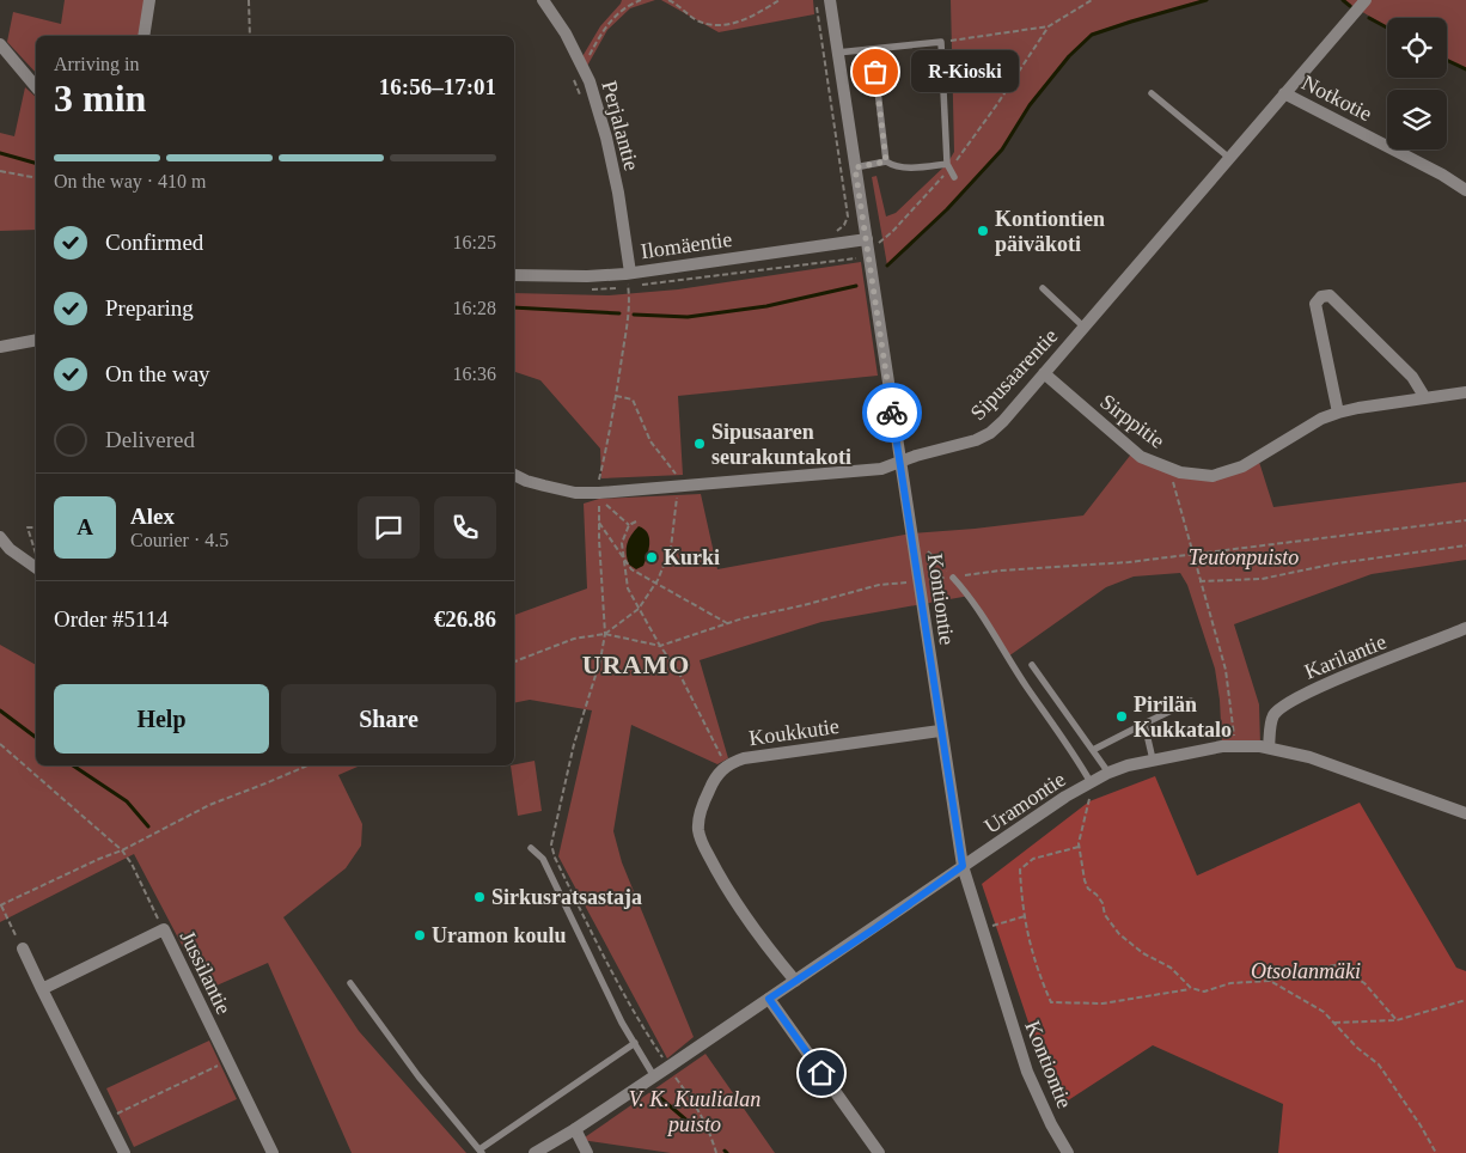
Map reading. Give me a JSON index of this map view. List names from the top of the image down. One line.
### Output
{"streets":{"street":["Notkotie","Perjalantie","Ilomäentie","Sipusaarentie","Sirppitie","Kontiontie","Karilantie","Koukkutie","Uramontie","Jussilantie"]},"crossings":[["Notkotie","Sipusaarentie"],["Perjalantie","Ilomäentie"],["Ilomäentie","Kontiontie"],["Sipusaarentie","Sirppitie"],["Sipusaarentie","Kontiontie"],["Kontiontie","Koukkutie"],["Kontiontie","Uramontie"],["Karilantie","Uramontie"],["Koukkutie","Uramontie"]],"districts":["URAMO"],"parks":["Teutonpuisto","Otsolanmäki","V. K. Kuulialan puisto"],"places":["R-Kioski","Kontiontien päiväkoti","Sipusaaren seurakuntakoti","Kurki","Pirilän Kukkatalo","Sirkusratsastaja","Uramon koulu"],"page":{"heading":["3 min","Arriving in","16:56–17:01"],"panel":["Alex","Courier · 4.5","Order #5114","€26.86"],"bubble":"R-Kioski","bar":"On the way · 410 m","list":[["Confirmed","16:25"],["Preparing","16:28"],["On the way","16:36"],"Delivered"],"round":"A","buttons":["Help","Share"]}}
